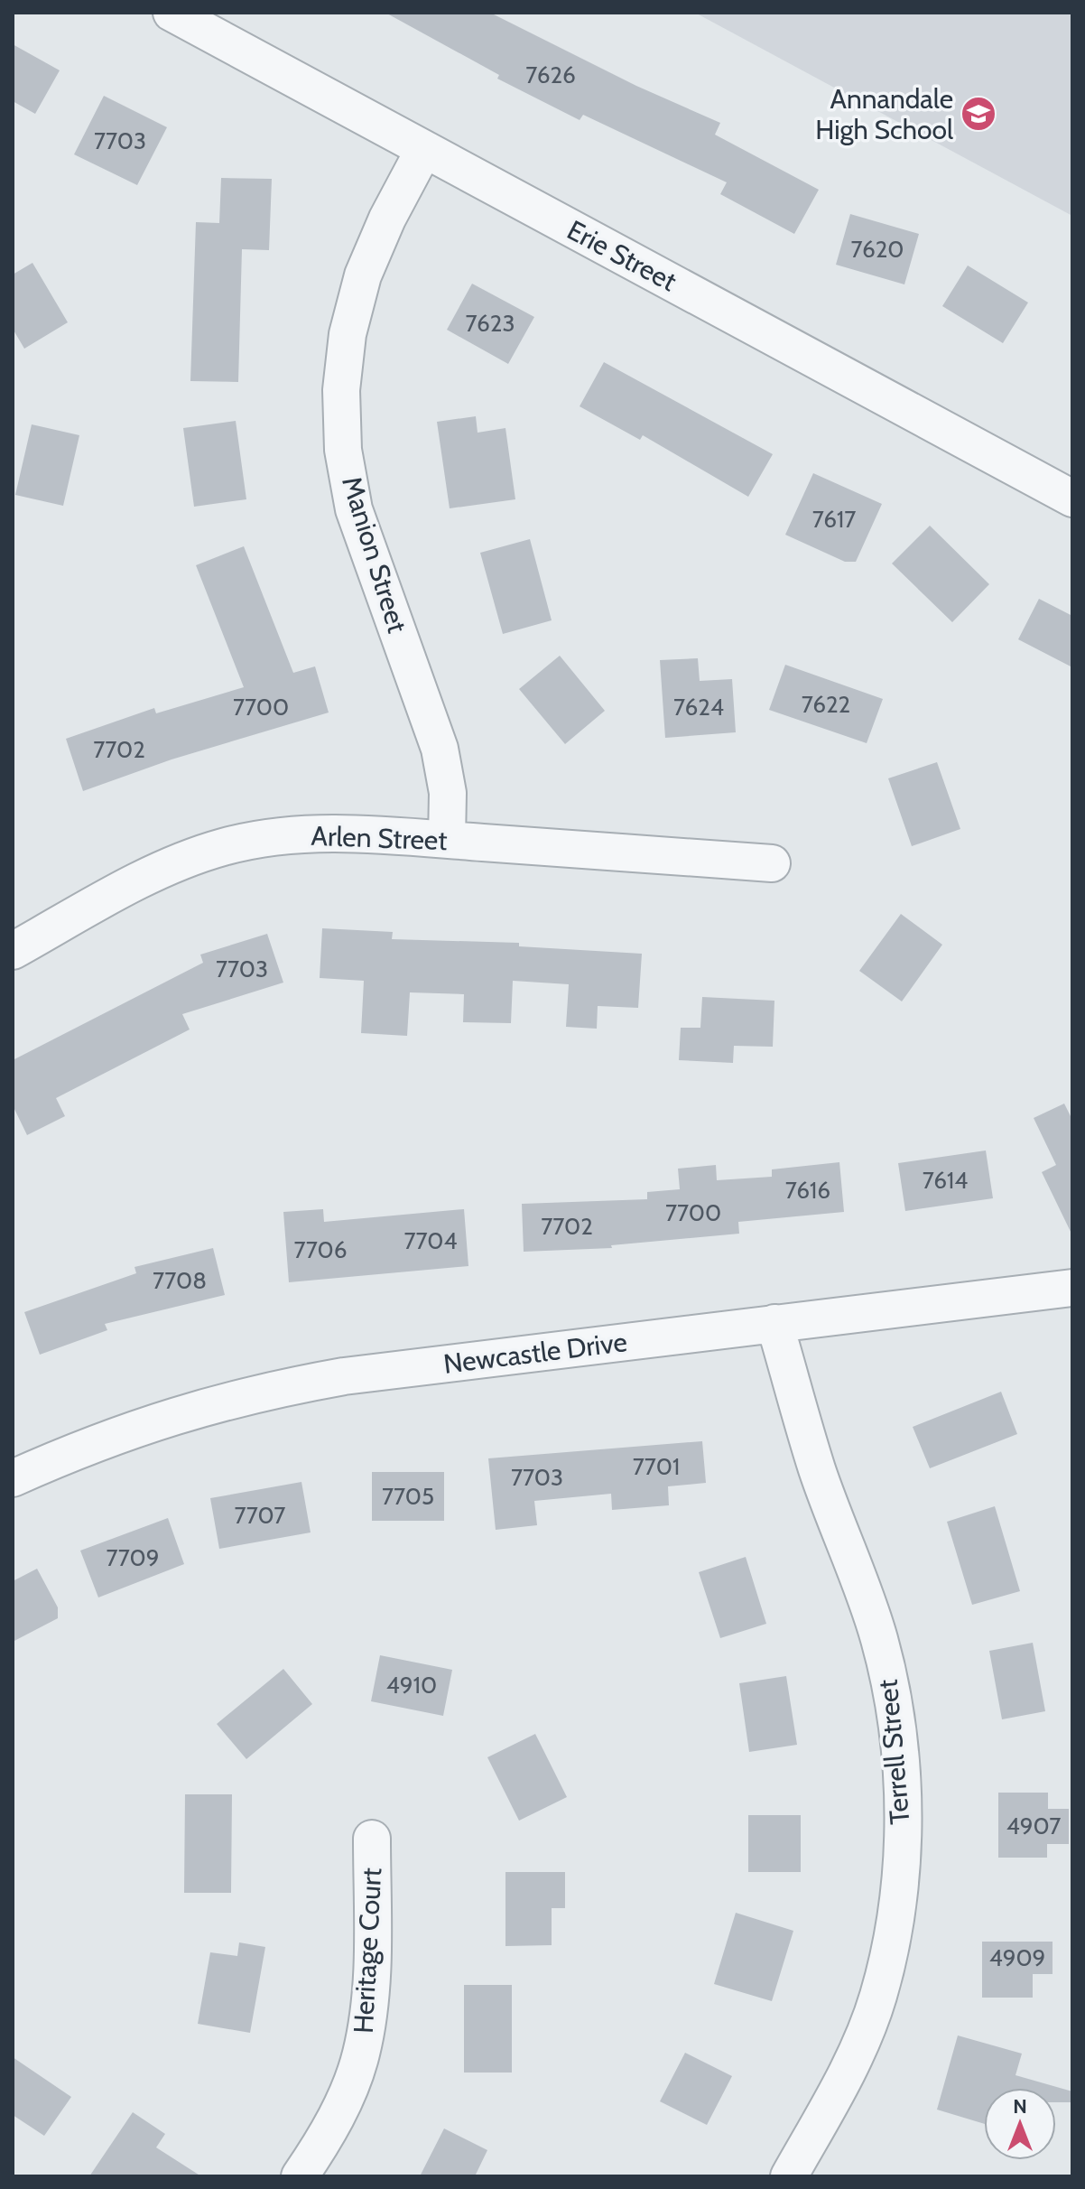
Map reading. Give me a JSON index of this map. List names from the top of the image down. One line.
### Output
{"streets":{"street":["Erie Street","Manion Street","Arlen Street","Newcastle Drive","Terrell Street","Heritage Court"]},"crossings":[["Erie Street","Manion Street"],["Manion Street","Arlen Street"],["Newcastle Drive","Terrell Street"]],"places":{"school or university":["Annandale High School"]},"house_numbers":["7626","7703","7620","7623","7617","7622","7700","7624","7702","7703","7614","7616","7700","7702","7704","7706","7708","7701","7703","7705","7707","7709","4910","4907","4909"],"north":"top"}
